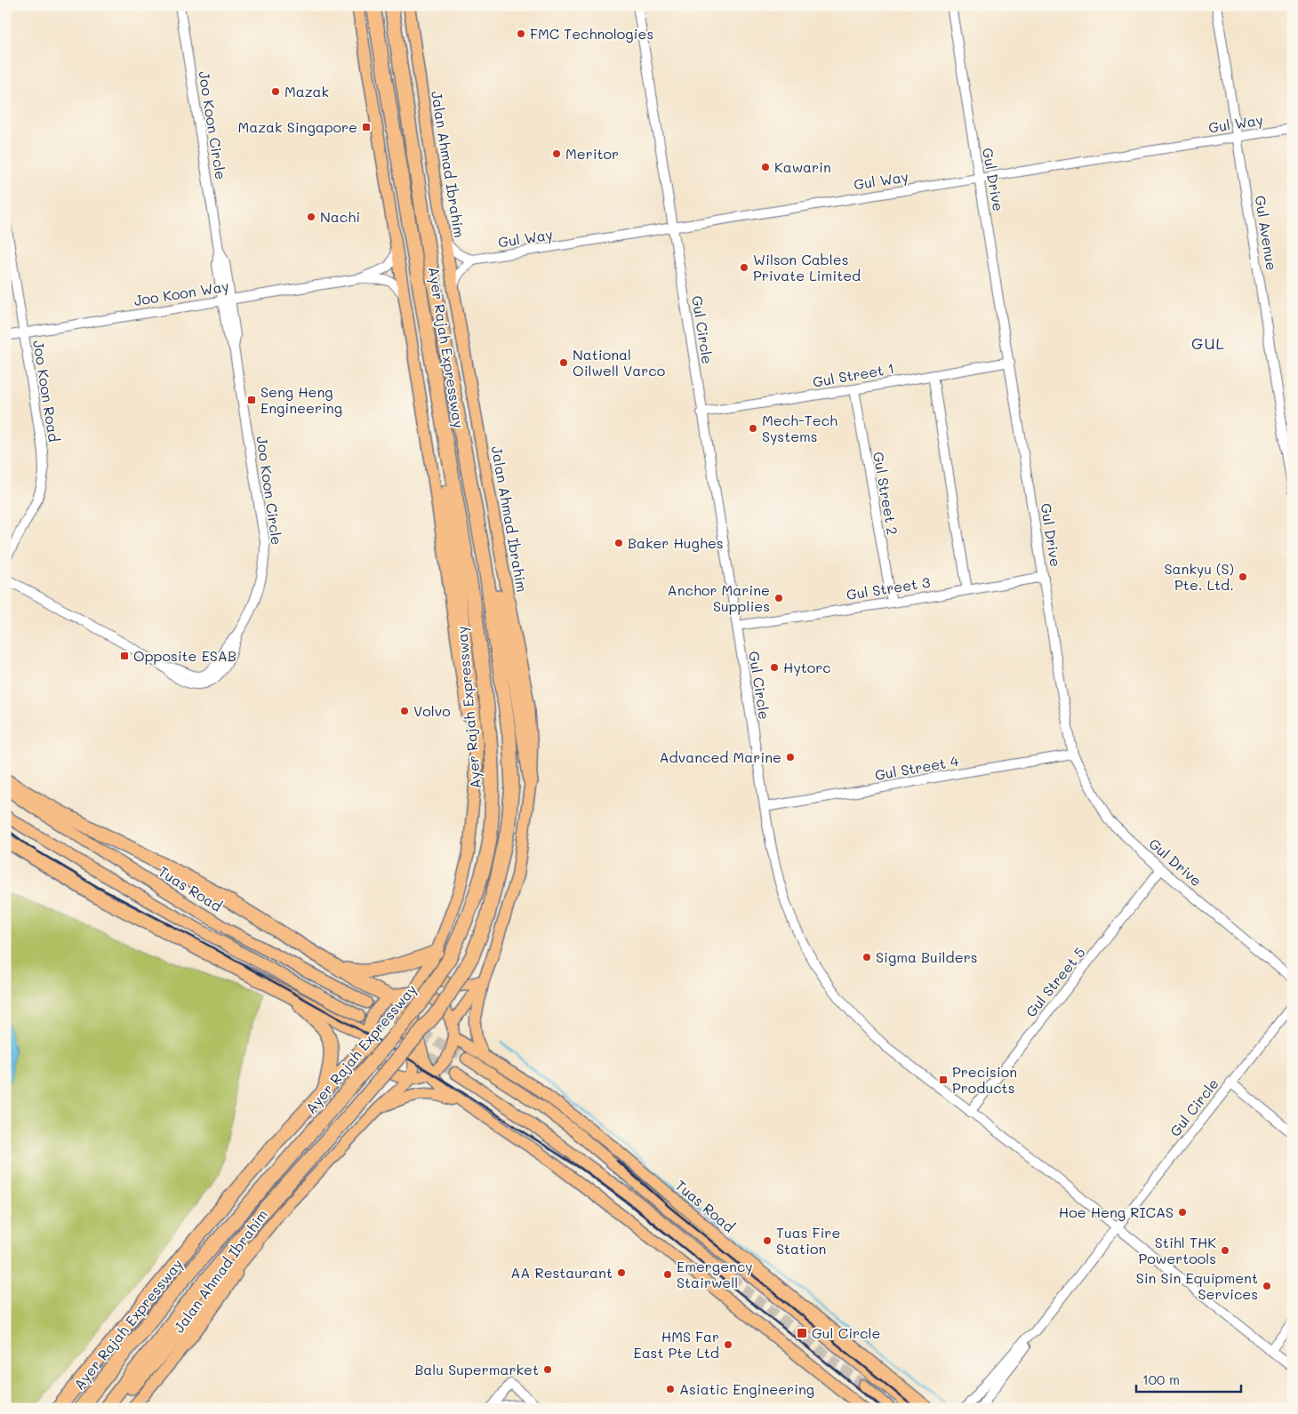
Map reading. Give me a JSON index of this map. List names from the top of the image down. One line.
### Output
{"streets":{"highway":["Ayer Rajah Expressway"],"main road":["Jalan Ahmad Ibrahim","Tuas Road"],"street":["Gul Way","Joo Koon Circle","Gul Drive","Gul Avenue","Joo Koon Way","Gul Circle","Gul Street 1","Joo Koon Road","Gul Street 2","Gul Street 3","Gul Street 4","Gul Street 5"]},"crossings":[["Gul Way","Gul Drive"],["Gul Way","Gul Avenue"],["Gul Way","Gul Circle"],["Joo Koon Circle","Joo Koon Way"],["Gul Drive","Gul Street 1"],["Gul Drive","Gul Street 3"],["Gul Drive","Gul Street 4"],["Gul Drive","Gul Street 5"],["Joo Koon Way","Joo Koon Road"],["Gul Circle","Gul Street 1"],["Gul Circle","Gul Street 3"],["Gul Circle","Gul Street 4"],["Gul Circle","Gul Street 5"],["Gul Street 1","Gul Street 2"],["Gul Street 2","Gul Street 3"]],"districts":["GUL"],"places":{"other":["FMC Technologies","Mazak","Meritor","Kawarin","Nachi","Wilson Cables Private Limited","National Oilwell Varco","Mech-Tech Systems","Baker Hughes","Sankyu (S) Pte. Ltd.","Anchor Marine Supplies","Hytorc","Volvo","Advanced Marine","Sigma Builders","Hoe Heng RICAS","Tuas Fire Station","Stihl THK Powertools","AA Restaurant","Emergency Stairwell","Sin Sin Equipment Services","HMS Far East Pte Ltd","Balu Supermarket","Asiatic Engineering"],"transit":["Mazak Singapore","Seng Heng Engineering","Opposite ESAB","Precision Products","Gul Circle"]},"scale_bar":"100 m"}
